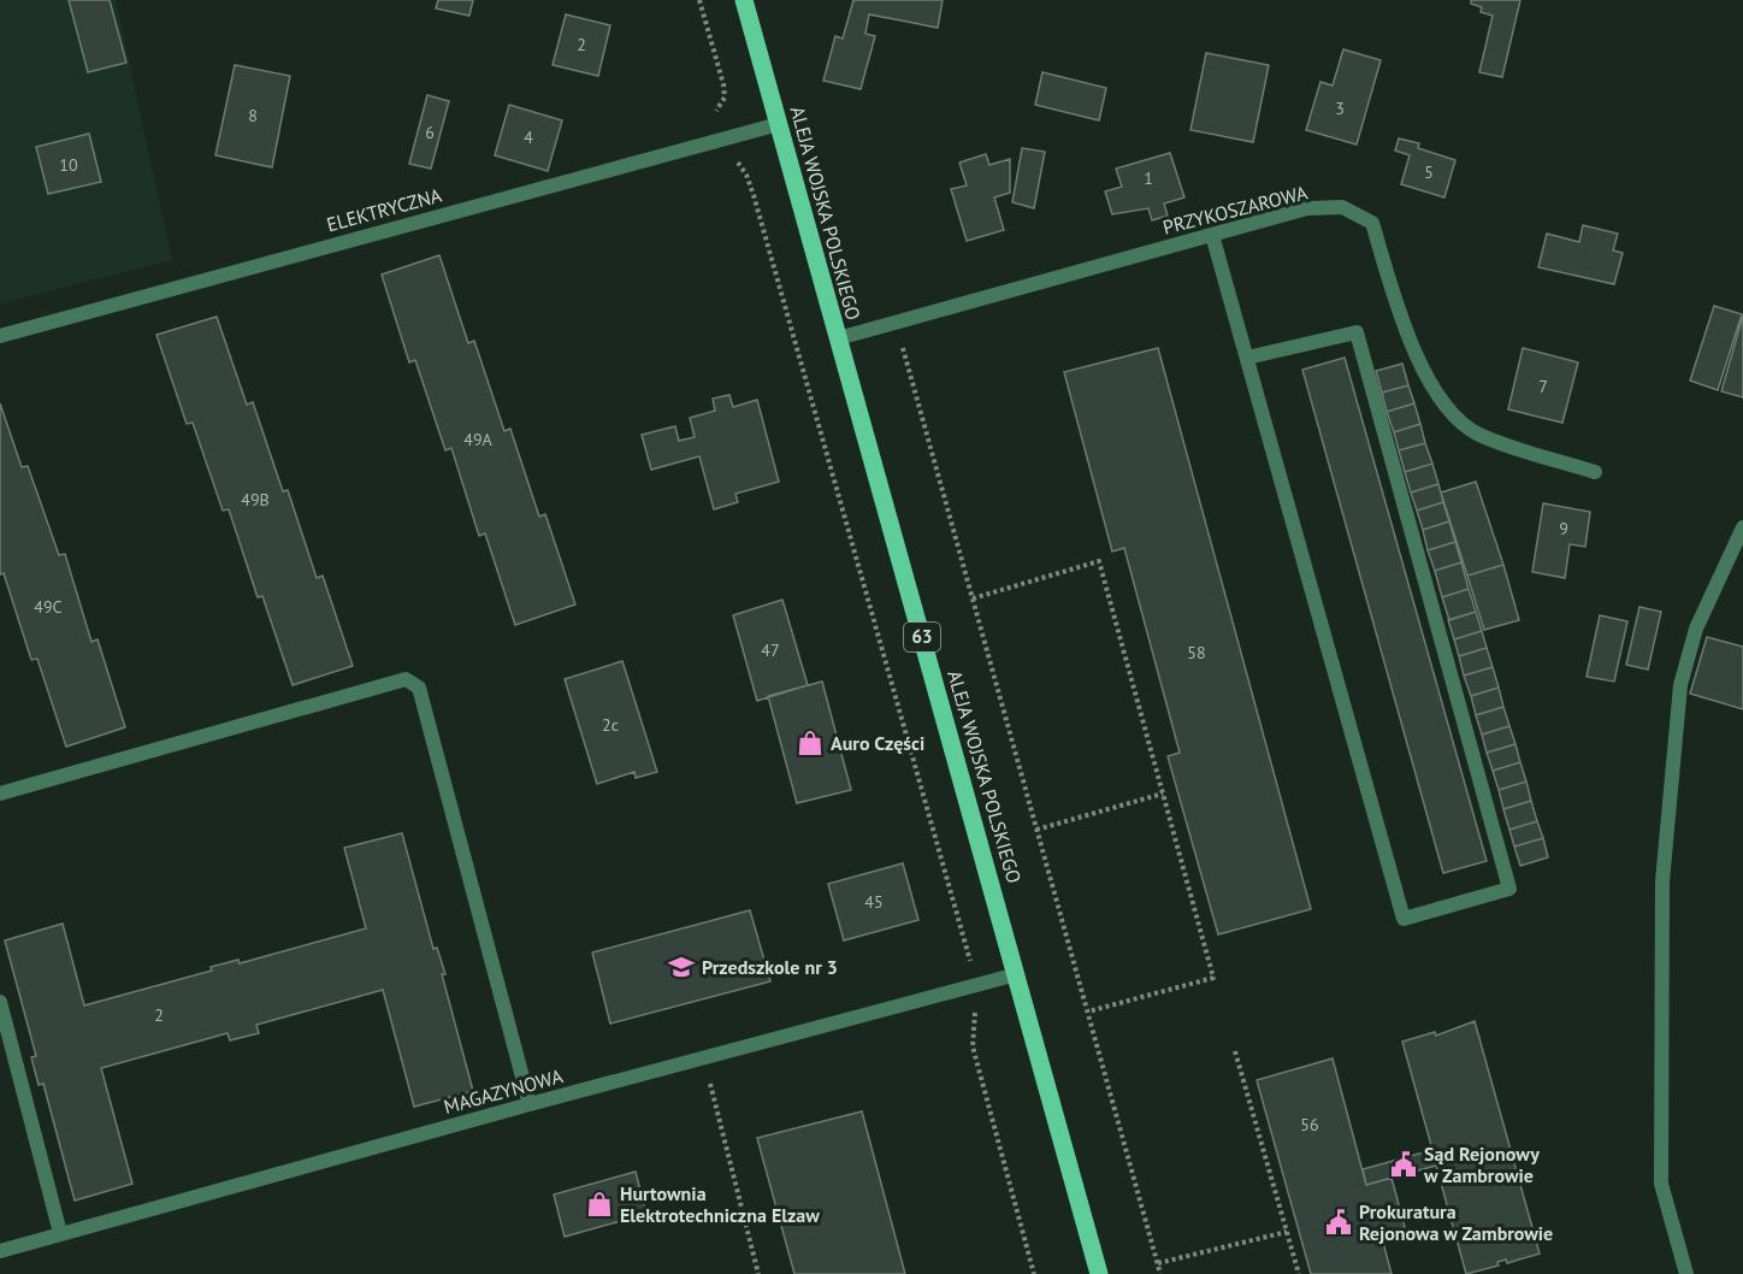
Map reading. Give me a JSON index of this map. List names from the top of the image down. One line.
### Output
{"streets":{"main road":["ALEJA WOJSKA POLSKIEGO","63"],"street":["ELEKTRYCZNA","PRZYKOSZAROWA","MAGAZYNOWA"]},"crossings":[["ELEKTRYCZNA","ALEJA WOJSKA POLSKIEGO"],["PRZYKOSZAROWA","ALEJA WOJSKA POLSKIEGO"],["ALEJA WOJSKA POLSKIEGO","MAGAZYNOWA"]],"places":{"shop":["Auro Części","Hurtownia Elektrotechniczna Elzaw"],"school or university":["Przedszkole nr 3"],"public building":["Sąd Rejonowy w Zambrowie","Prokuratura Rejonowa w Zambrowie"]},"house_numbers":["2","3","8","6","4","10","5","1","7","49A","49B","9","49C","47","58","2c","45","2","56"]}
